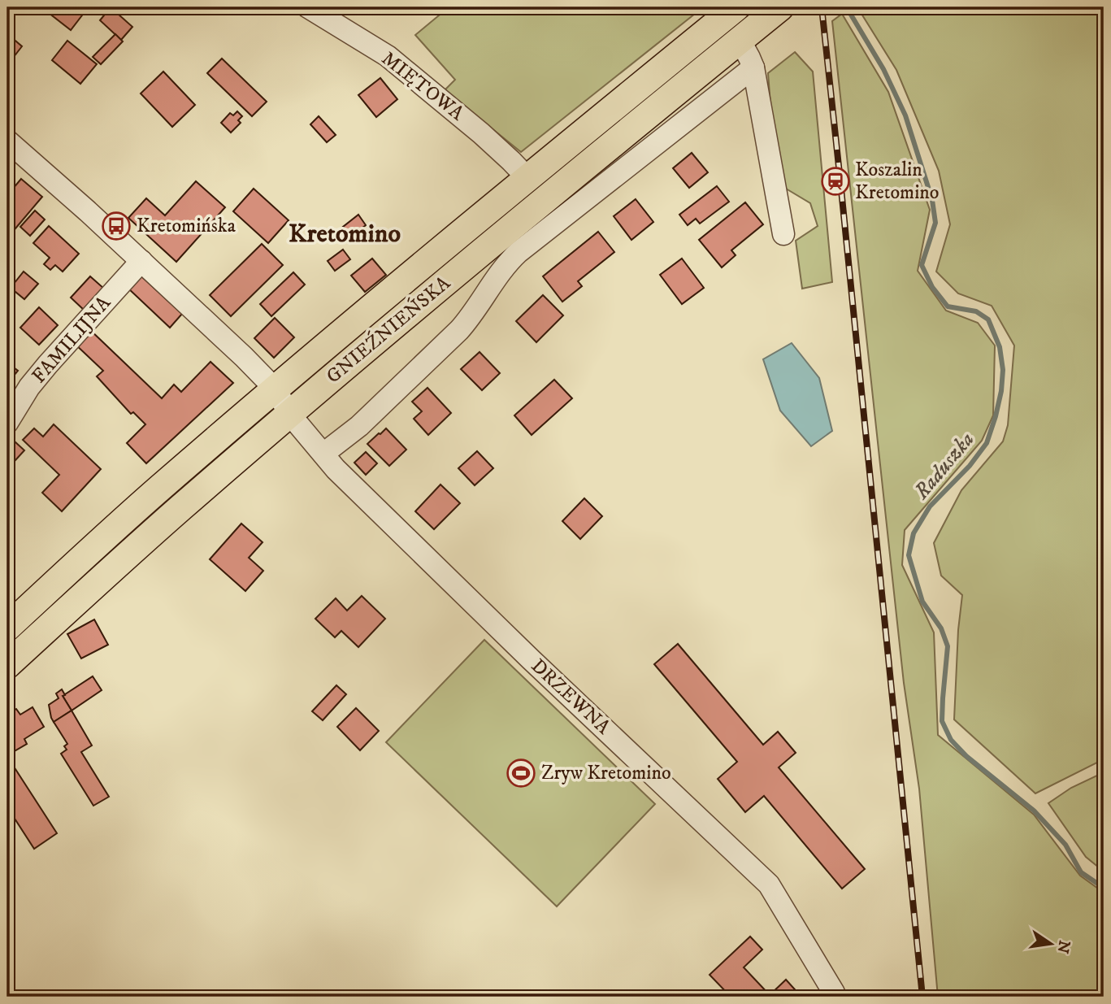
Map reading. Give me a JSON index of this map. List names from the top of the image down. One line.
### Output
{"streets":{"main road":["GNIEŹNIEŃSKA"],"street":["MIĘTOWA","FAMILIJNA","DRZEWNA"]},"crossings":[["MIĘTOWA","GNIEŹNIEŃSKA"],["GNIEŹNIEŃSKA","DRZEWNA"]],"districts":["Kretomino"],"water":["Raduszka"],"places":{"station":["Koszalin Kretomino"],"bus stop":["Kretomińska"],"sports":["Zryw Kretomino"]},"north":"right"}
